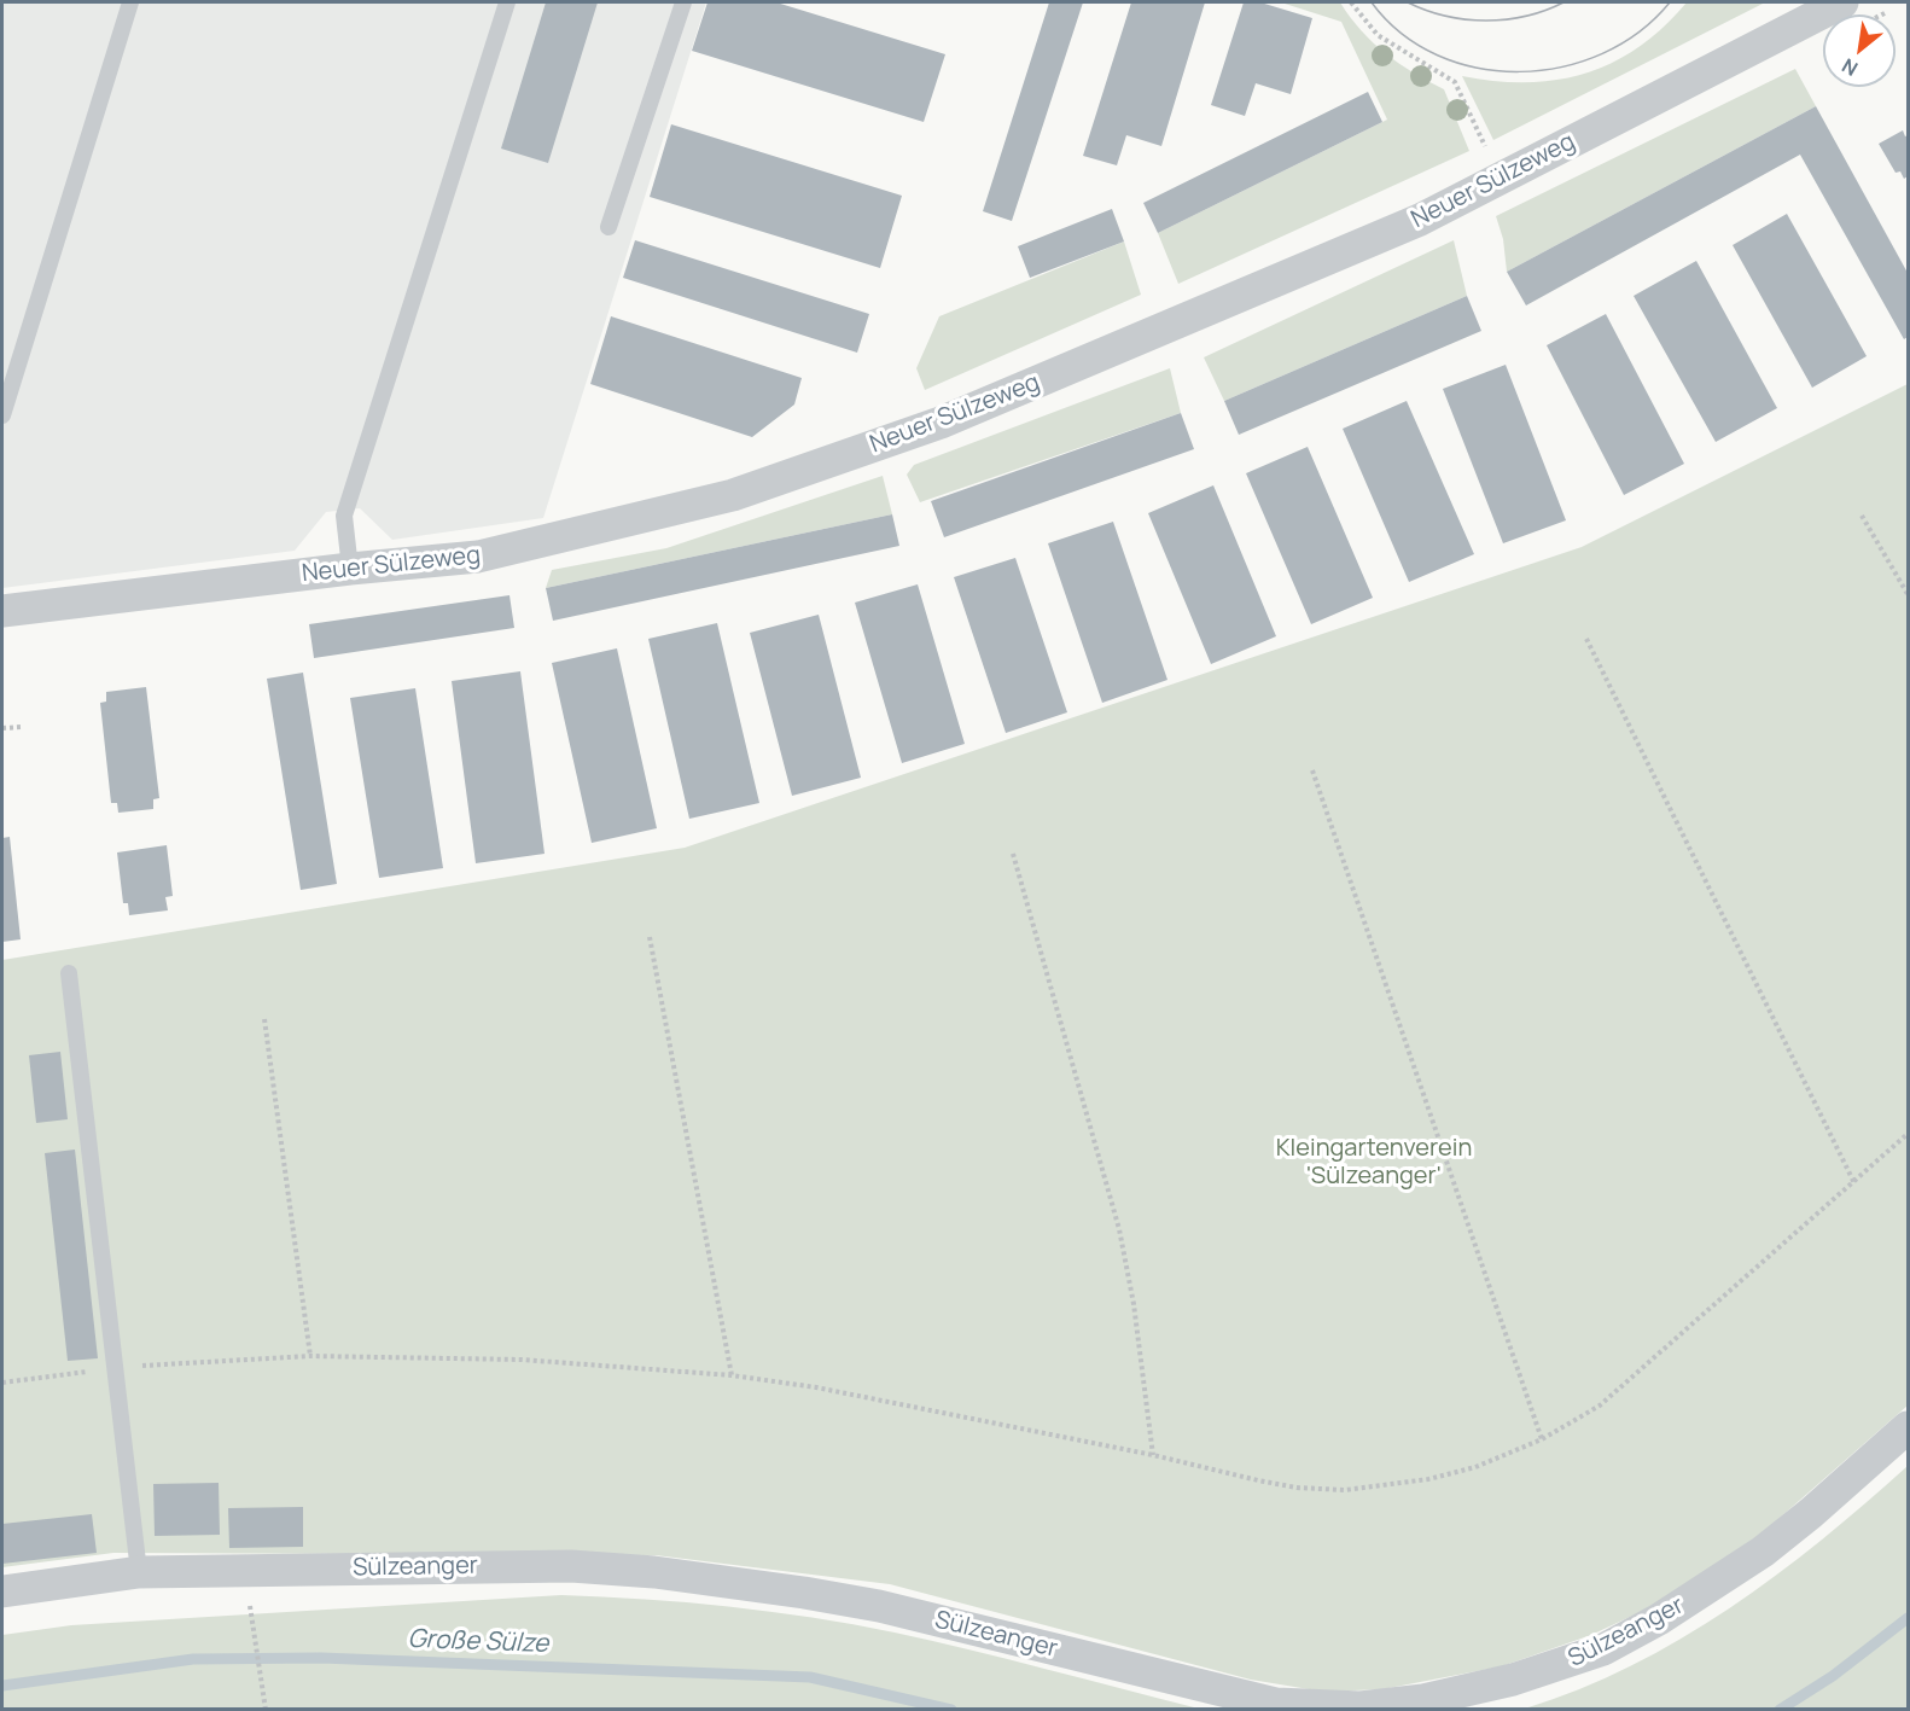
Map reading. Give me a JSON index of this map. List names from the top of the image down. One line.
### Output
{"streets":{"street":["Neuer Sülzeweg","Sülzeanger"]},"water":["Große Sülze"],"parks":["Kleingartenverein 'Sülzeanger'"],"north":"bottom left"}
